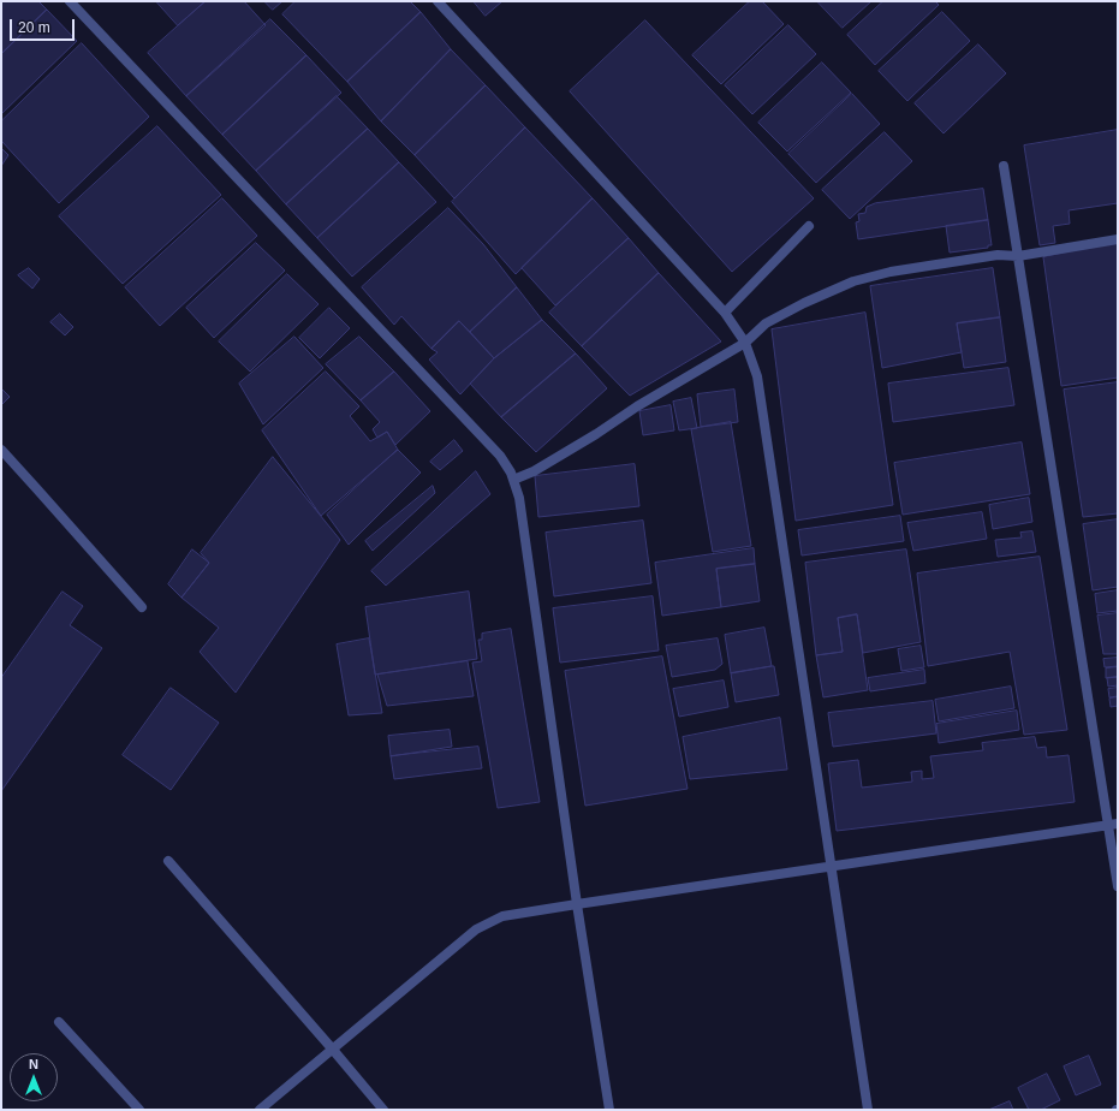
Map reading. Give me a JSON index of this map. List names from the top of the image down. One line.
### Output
{"scale_bar":"20 m","north":"top"}
